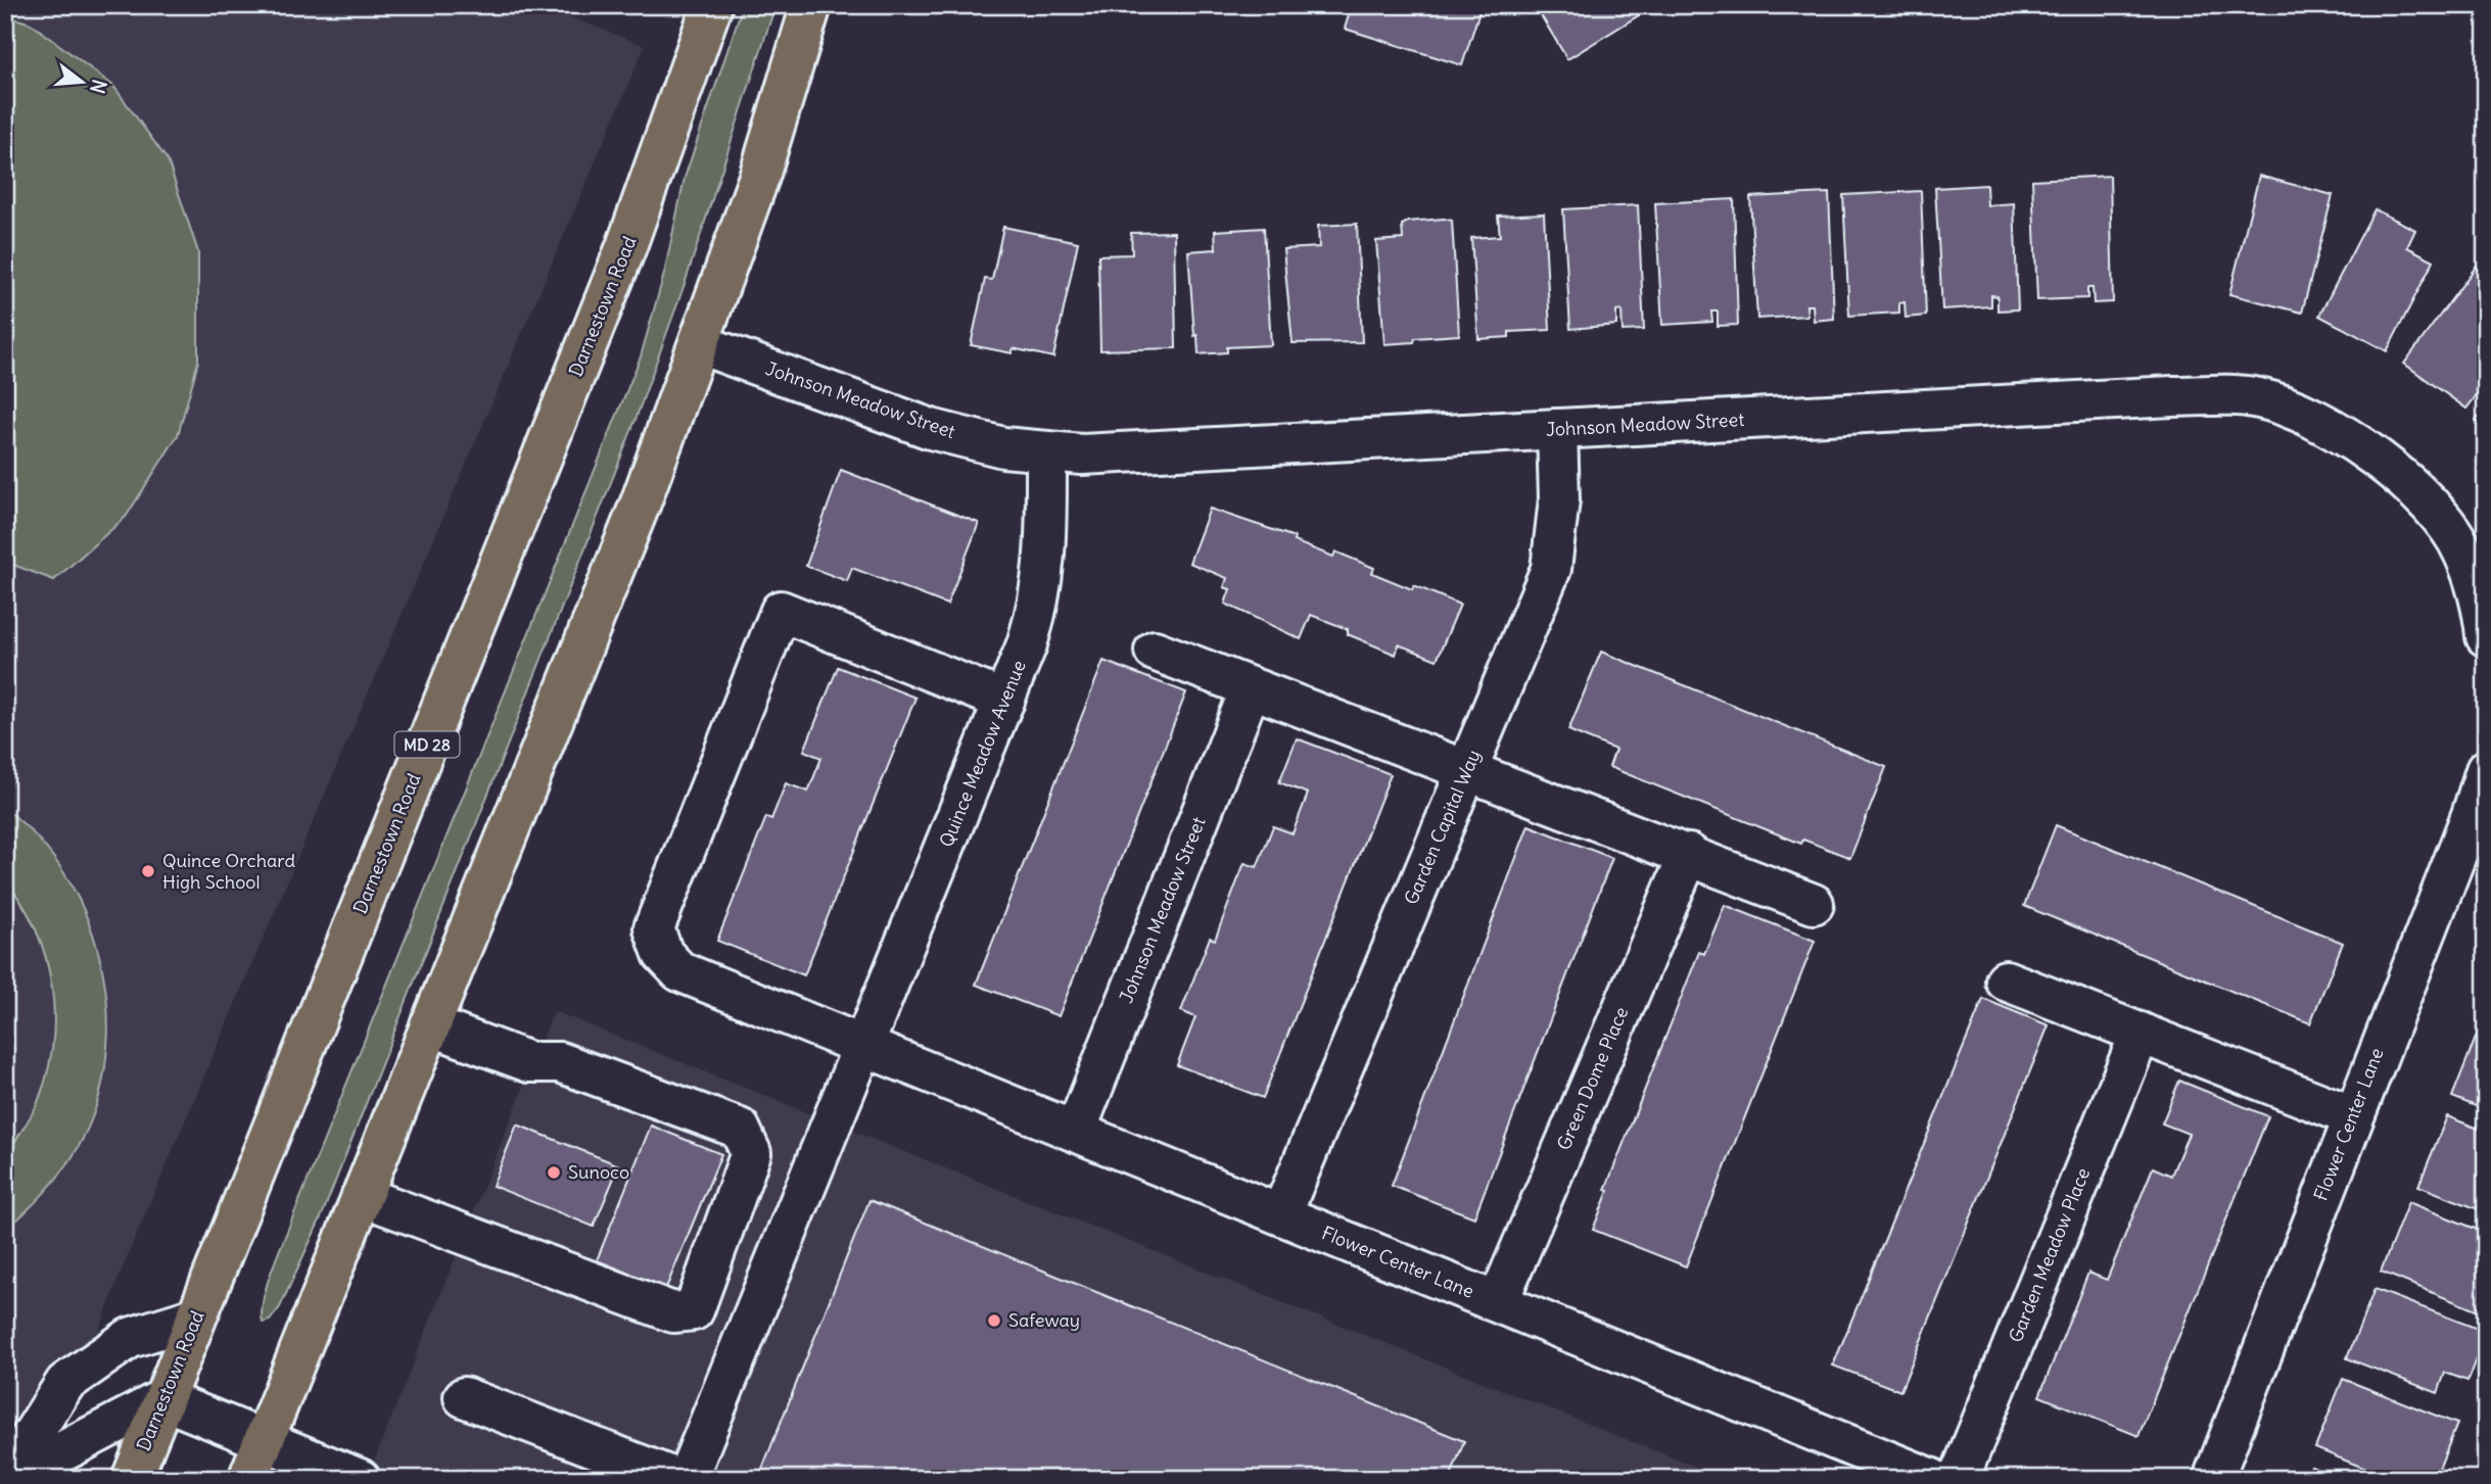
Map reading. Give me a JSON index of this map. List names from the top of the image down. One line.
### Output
{"streets":{"main road":["Darnestown Road","MD 28"],"street":["Johnson Meadow Street","Quince Meadow Avenue","Garden Capital Way","Green Dome Place","Flower Center Lane","Garden Meadow Place"]},"crossings":[["Johnson Meadow Street","Quince Meadow Avenue"],["Johnson Meadow Street","Garden Capital Way"],["Johnson Meadow Street","Flower Center Lane"],["Quince Meadow Avenue","Flower Center Lane"],["Garden Capital Way","Flower Center Lane"],["Green Dome Place","Flower Center Lane"]],"places":["Quince Orchard High School","Sunoco","Safeway"],"north":"right"}
